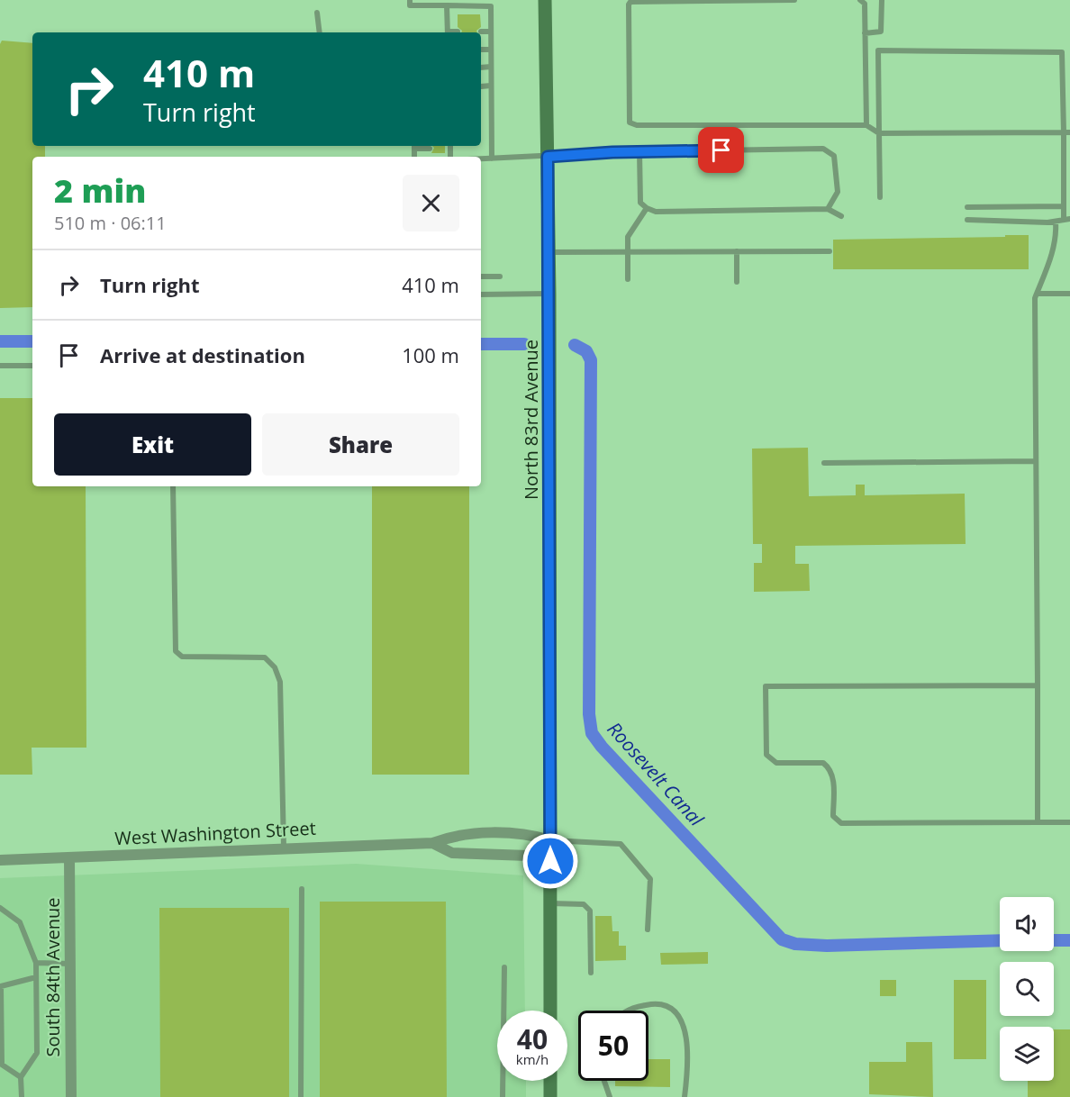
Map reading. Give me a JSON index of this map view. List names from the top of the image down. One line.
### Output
{"streets":{"main road":["North 83rd Avenue"],"street":["West Washington Street","South 84th Avenue"]},"crossings":[["North 83rd Avenue","West Washington Street"],["West Washington Street","South 84th Avenue"]],"water":["Roosevelt Canal"],"page":{"turn":["410 m","Turn right"],"heading":["2 min","510 m · 06:11"],"list":[{"name":"Turn right","value":"410 m"},{"name":"Arrive at destination","value":"100 m"}],"buttons":["Exit","Share"],"speed":"40 km/h","limit":"50"}}
